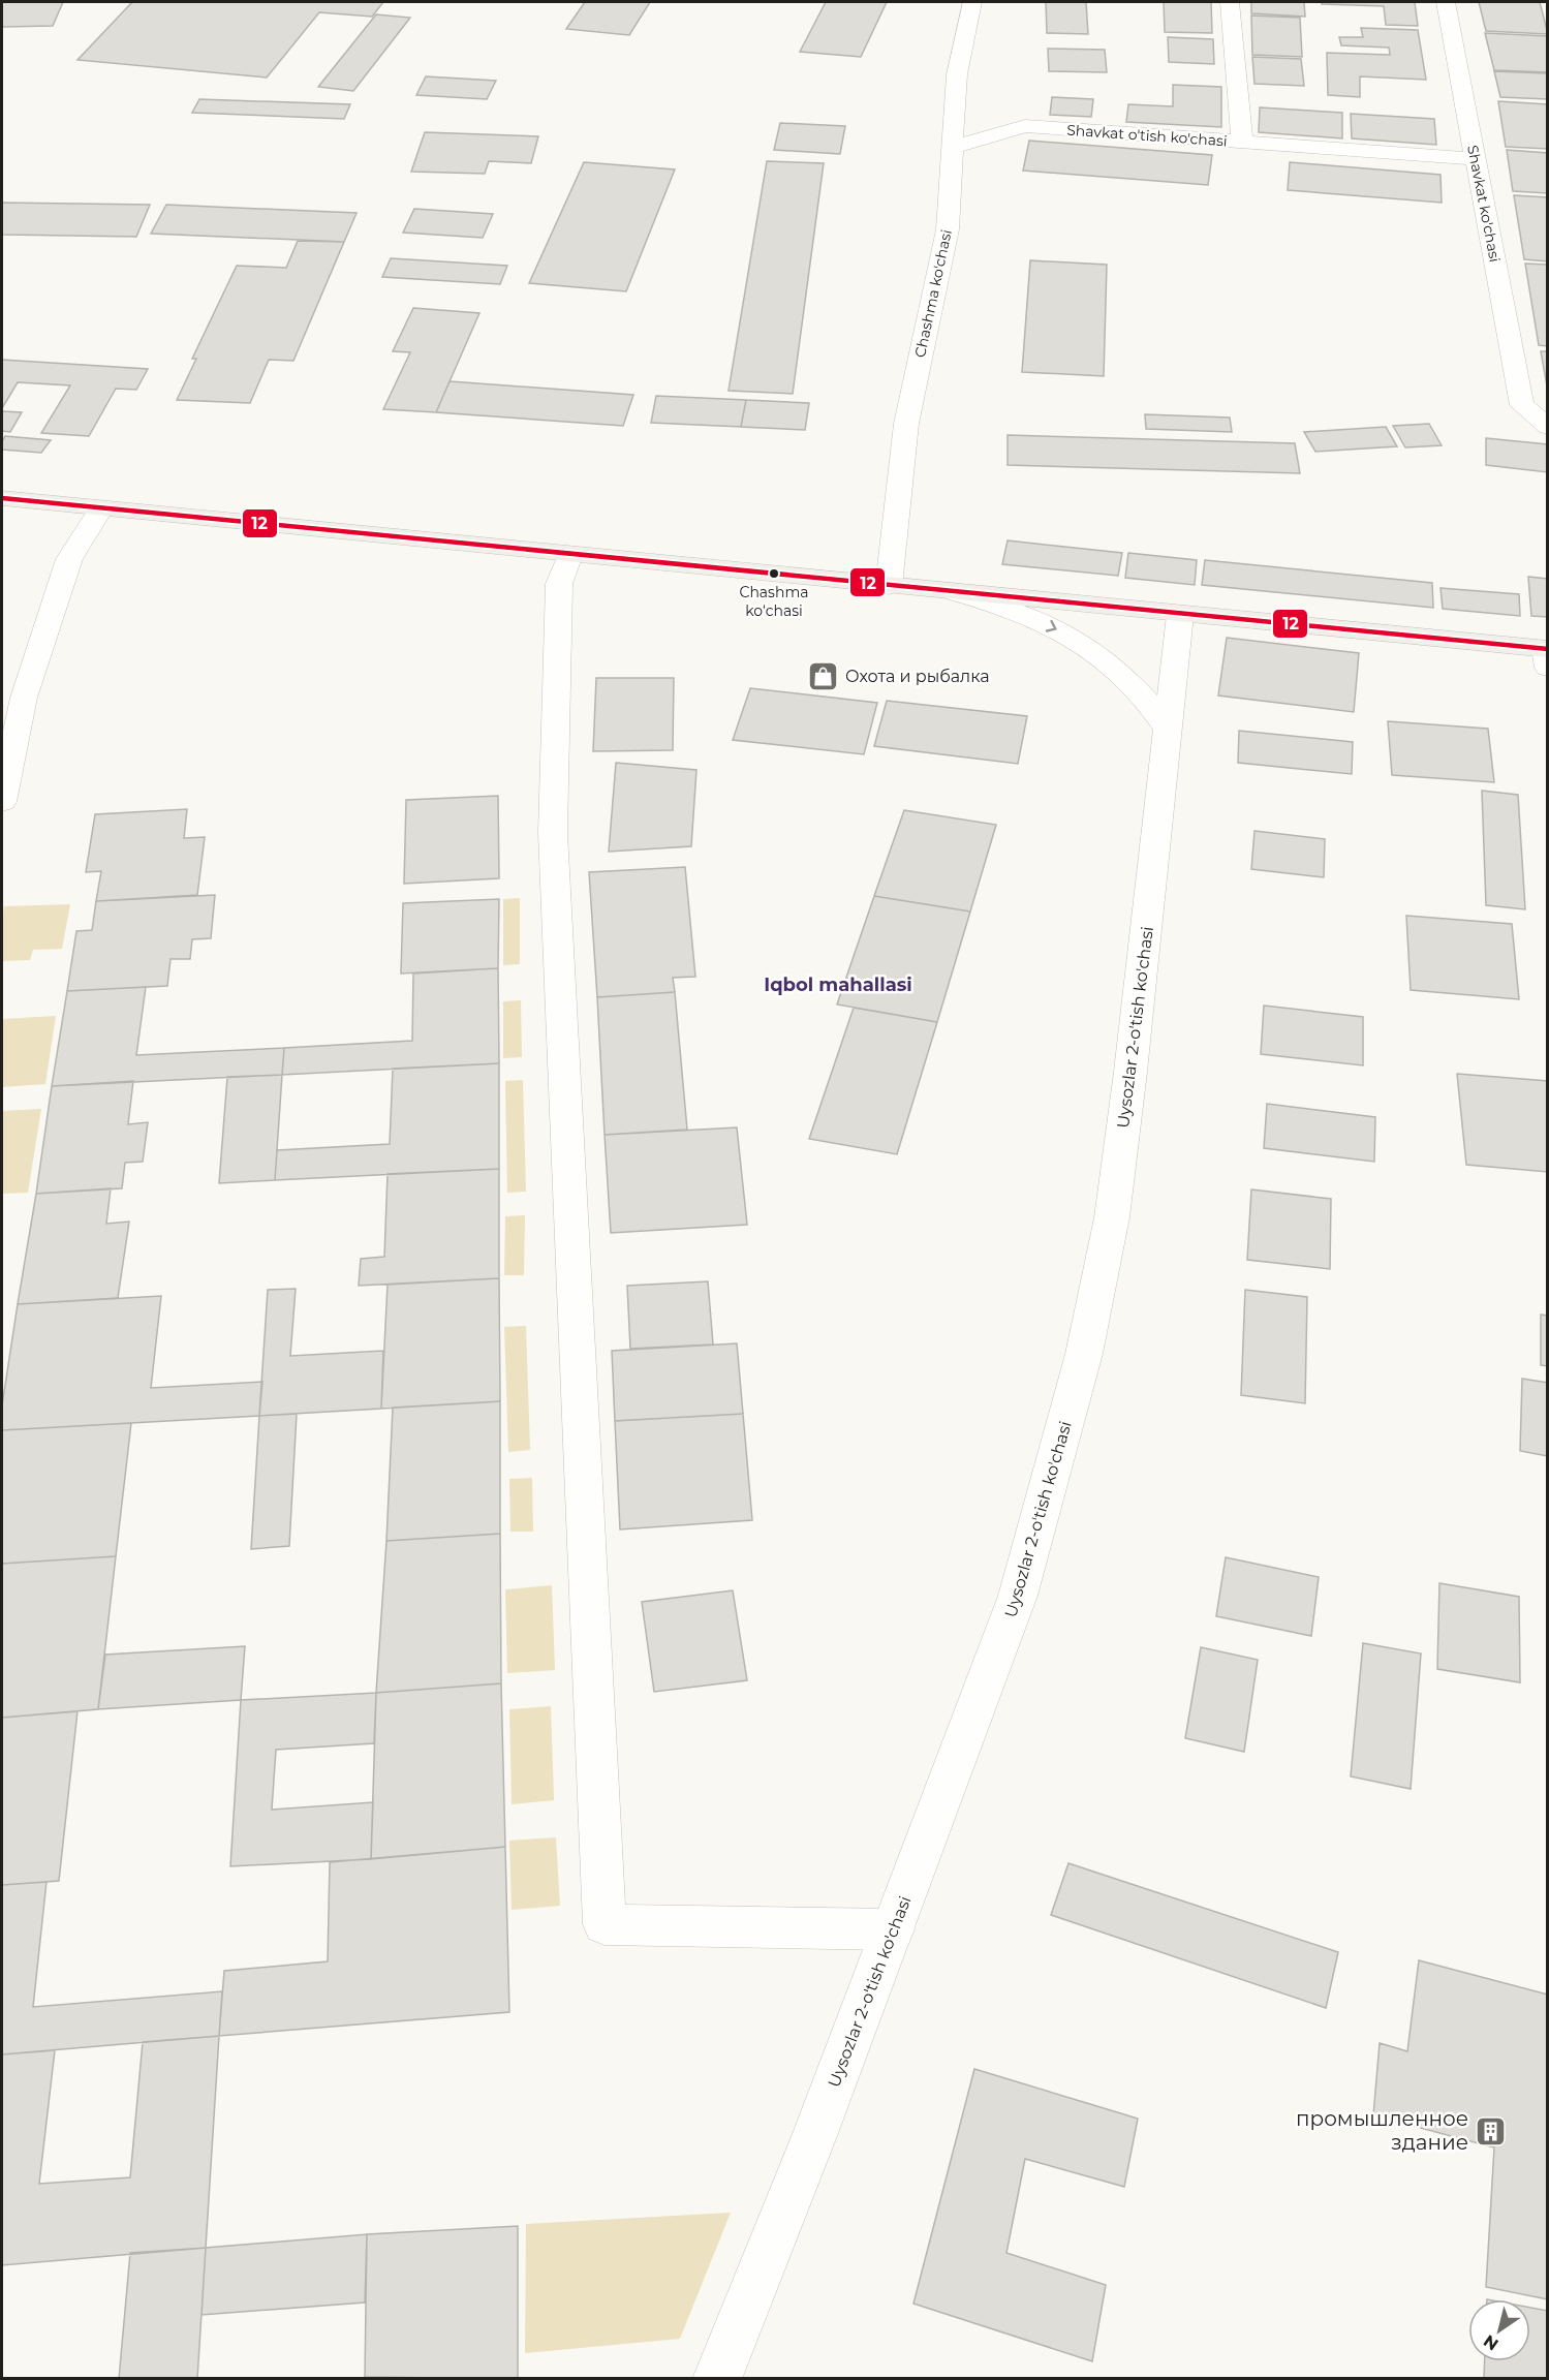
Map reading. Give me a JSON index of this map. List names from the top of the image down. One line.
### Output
{"streets":{"street":["Shavkat o'tish ko'chasi","Shavkat ko'chasi","Chashma ko'chasi","Uysozlar 2-o'tish ko'chasi"]},"crossings":[["Shavkat o'tish ko'chasi","Chashma ko'chasi"]],"districts":["Iqbol mahallasi"],"places":{"other":["Chashma ko‘chasi"],"shop":["Охота и рыбалка"],"building":["промышленное здание"]},"lines":["transit line 12"],"north":"bottom left"}
